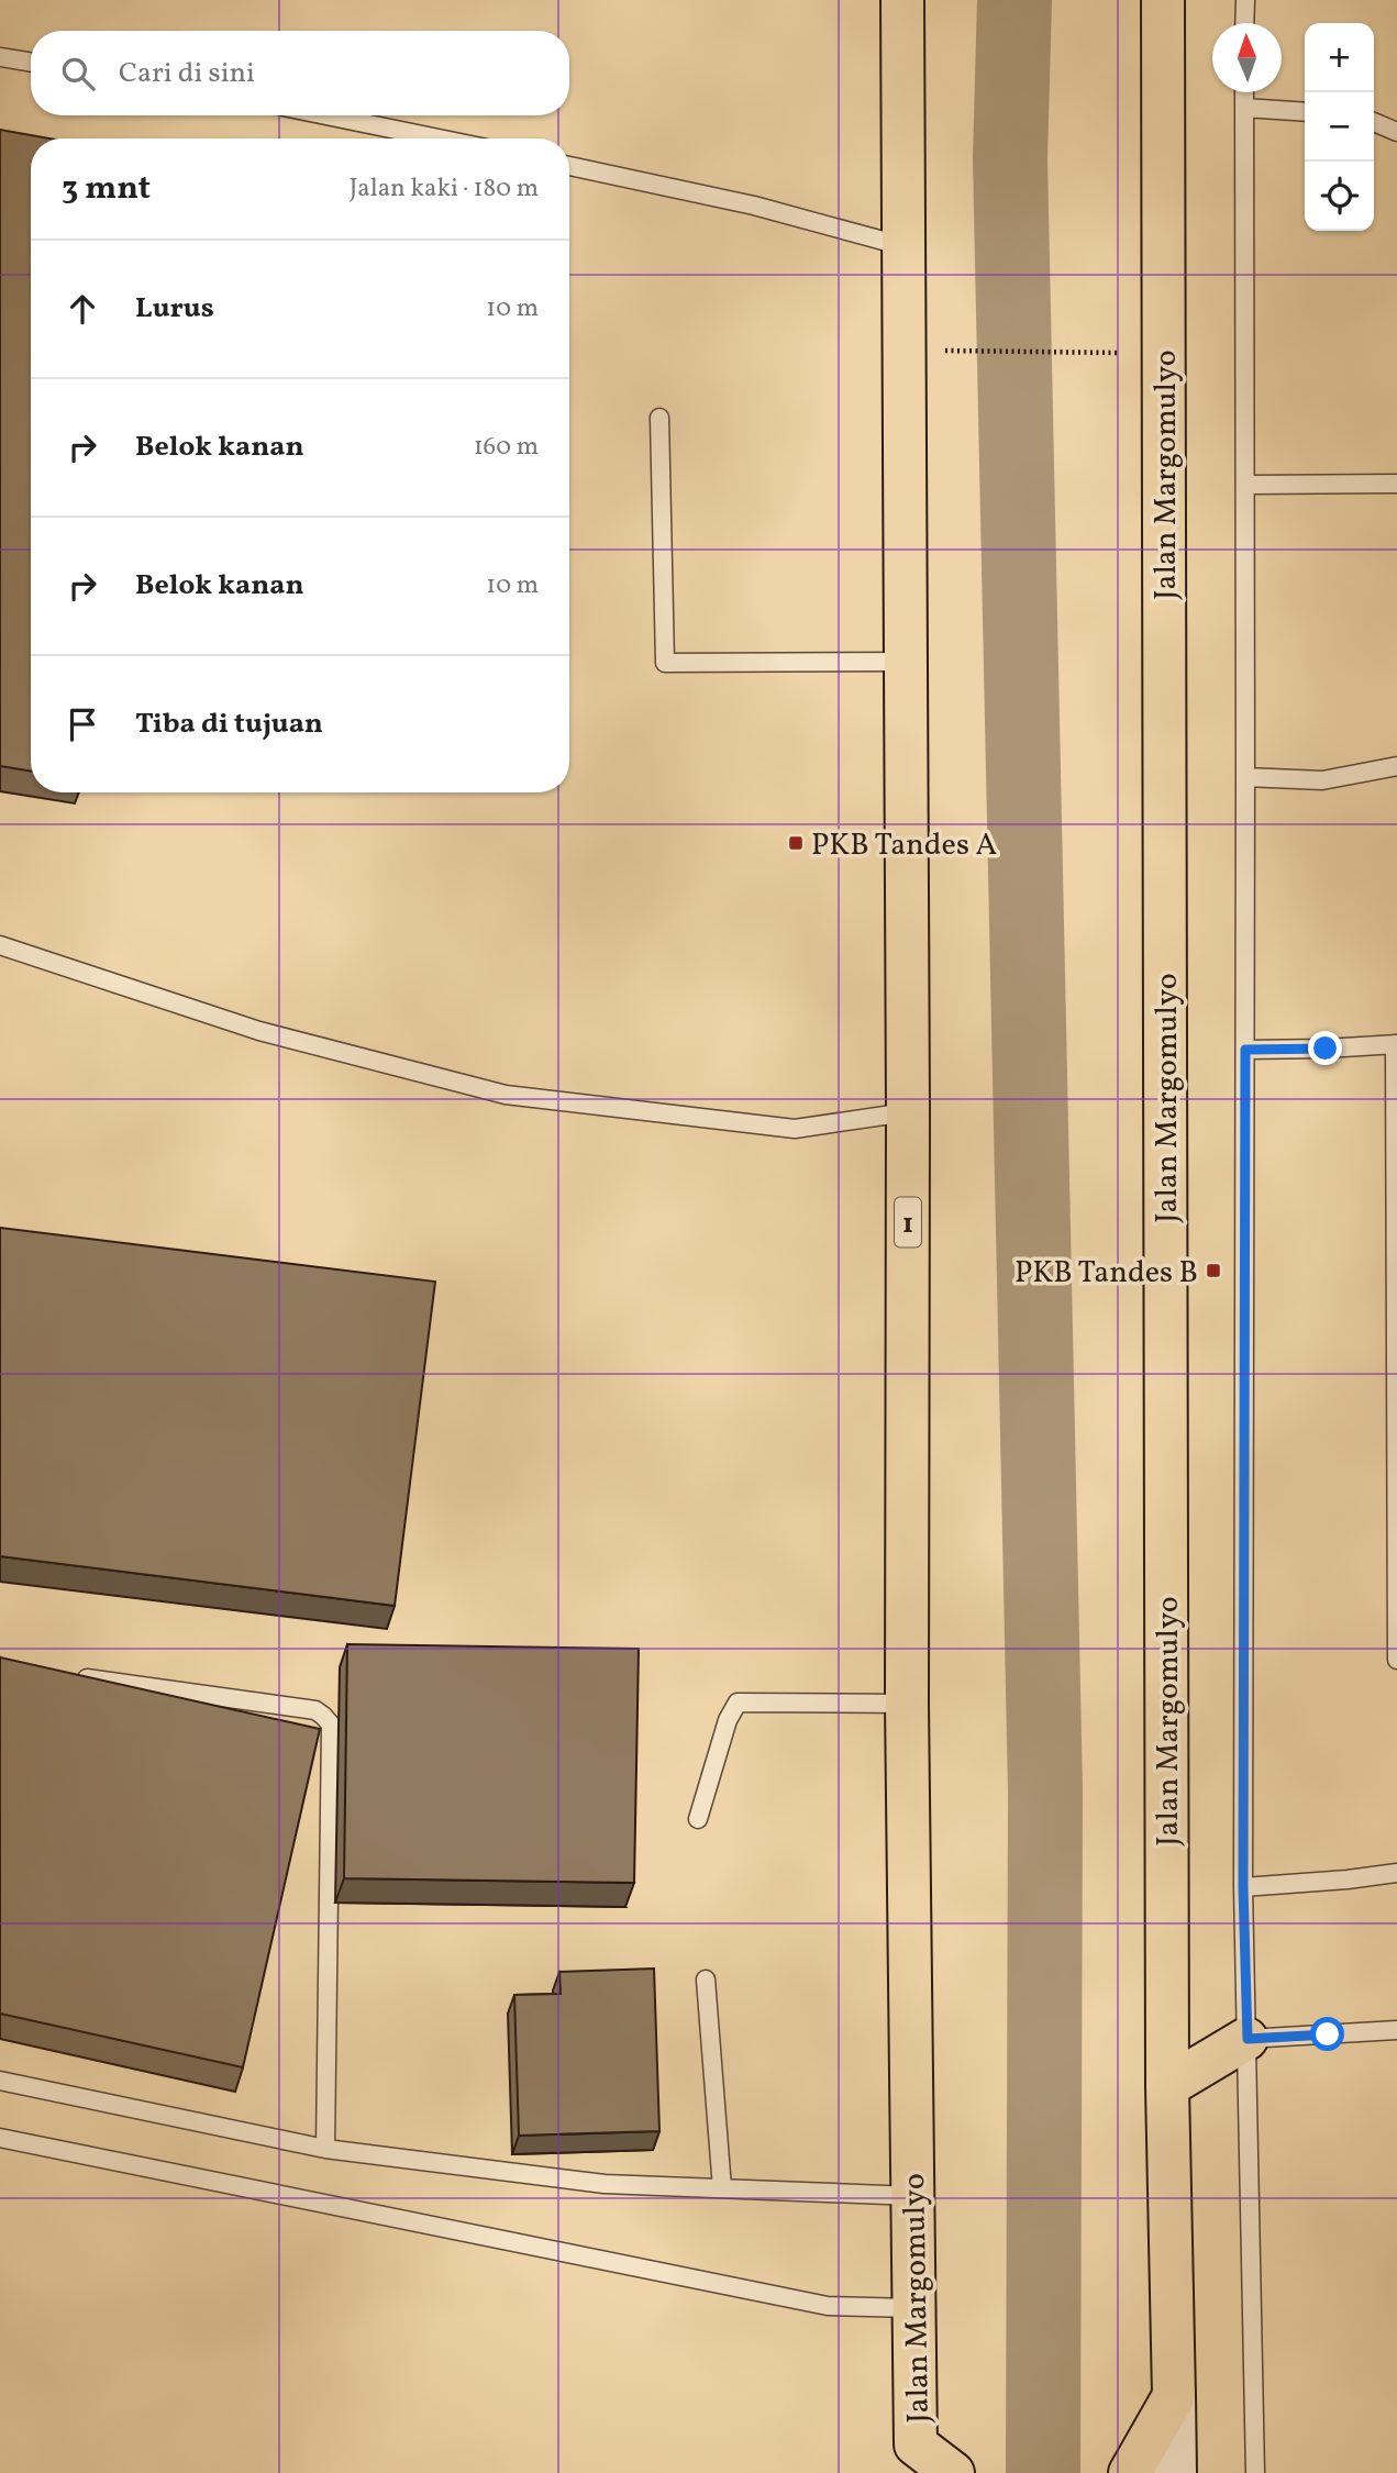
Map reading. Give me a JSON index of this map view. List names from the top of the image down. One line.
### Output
{"streets":{"highway":["Jalan Margomulyo","1"]},"crossings":[["Jalan Margomulyo","1"]],"places":{"transit":["PKB Tandes A","PKB Tandes B"]},"north":"top","page":{"map_buttons":["+","−"],"search":"Cari di sini","heading":["3 mnt","Jalan kaki · 180 m"],"list":[["Lurus","10 m"],["Belok kanan","160 m"],["Belok kanan","10 m"],"Tiba di tujuan"]}}
